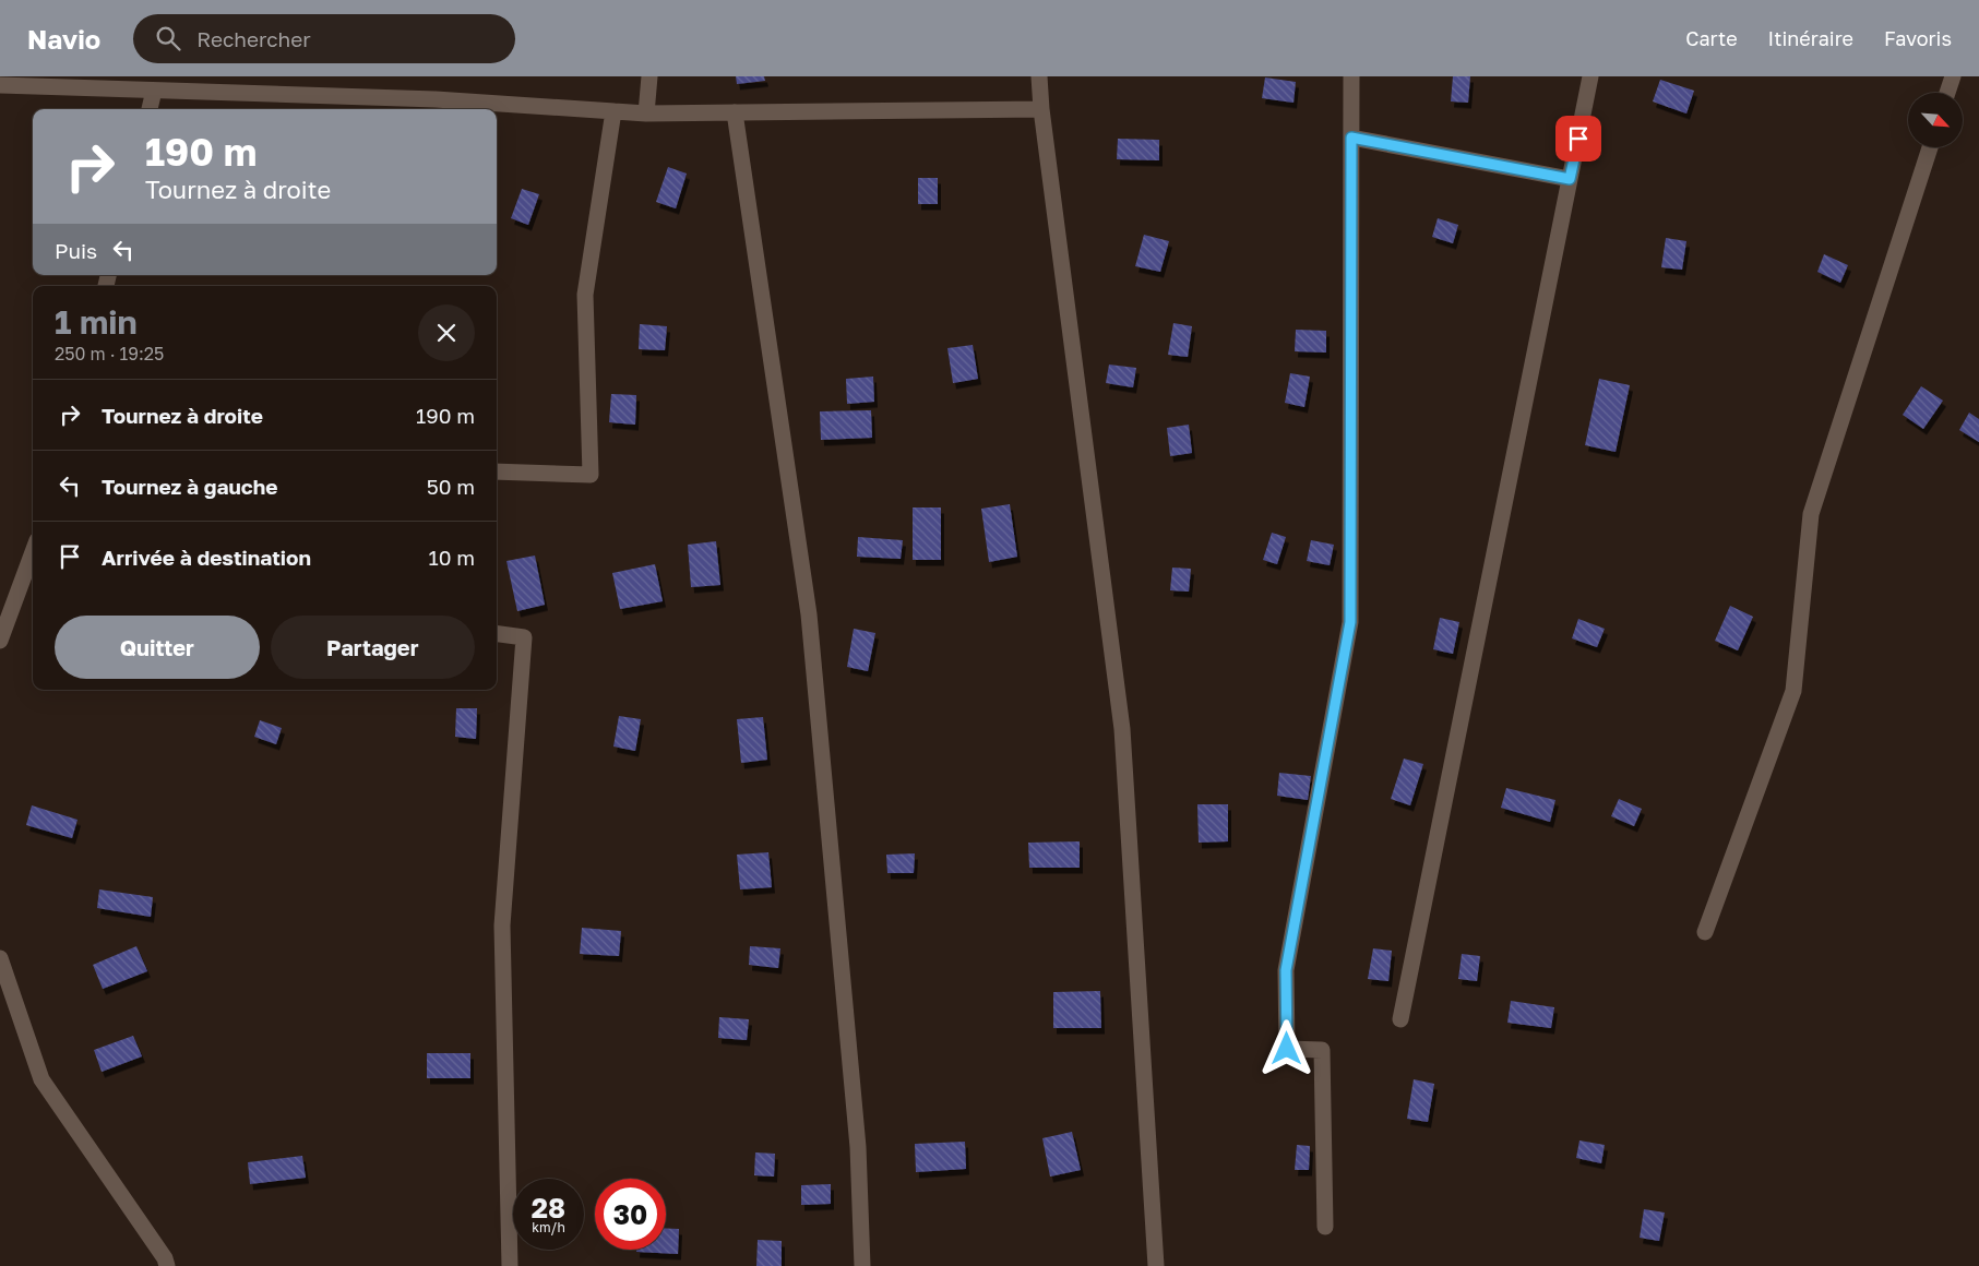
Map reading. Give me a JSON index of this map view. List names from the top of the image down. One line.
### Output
{"north":"bottom right","page":{"header":"Navio","search":"Rechercher","nav":["Carte","Itinéraire","Favoris"],"turn":["190 m","Tournez à droite"],"then":"Puis","heading":["1 min","250 m · 19:25"],"list":[{"name":"Tournez à droite","value":"190 m"},{"name":"Tournez à gauche","value":"50 m"},{"name":"Arrivée à destination","value":"10 m"}],"buttons":["Quitter","Partager"],"speed":"28 km/h","limit":"30"}}
